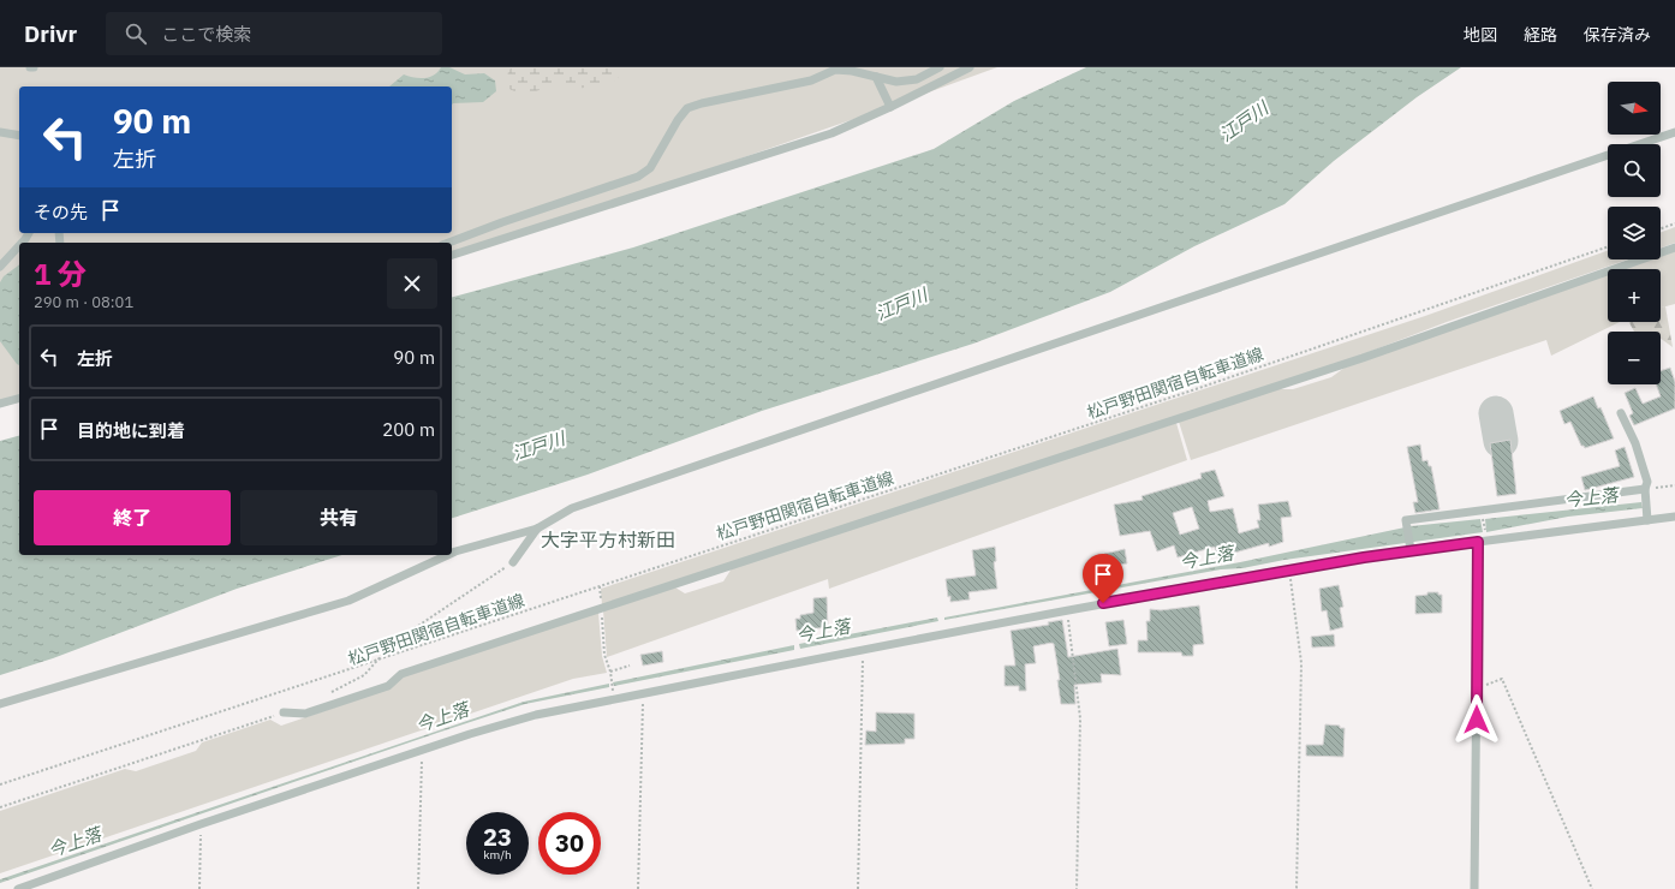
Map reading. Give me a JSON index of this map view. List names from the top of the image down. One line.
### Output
{"streets":{"path":["松戸野田関宿自転車道線"]},"districts":["大字平方村新田"],"water":["江戸川","今上落"],"north":"right","page":{"header":"Drivr","search":"ここで検索","nav":["地図","経路","保存済み"],"map_buttons":["+","−"],"turn":["90 m","左折"],"then":"その先","heading":["1 分","290 m · 08:01"],"list":[{"name":"左折","value":"90 m"},{"name":"目的地に到着","value":"200 m"}],"buttons":["終了","共有"],"speed":"23 km/h","limit":"30"}}
